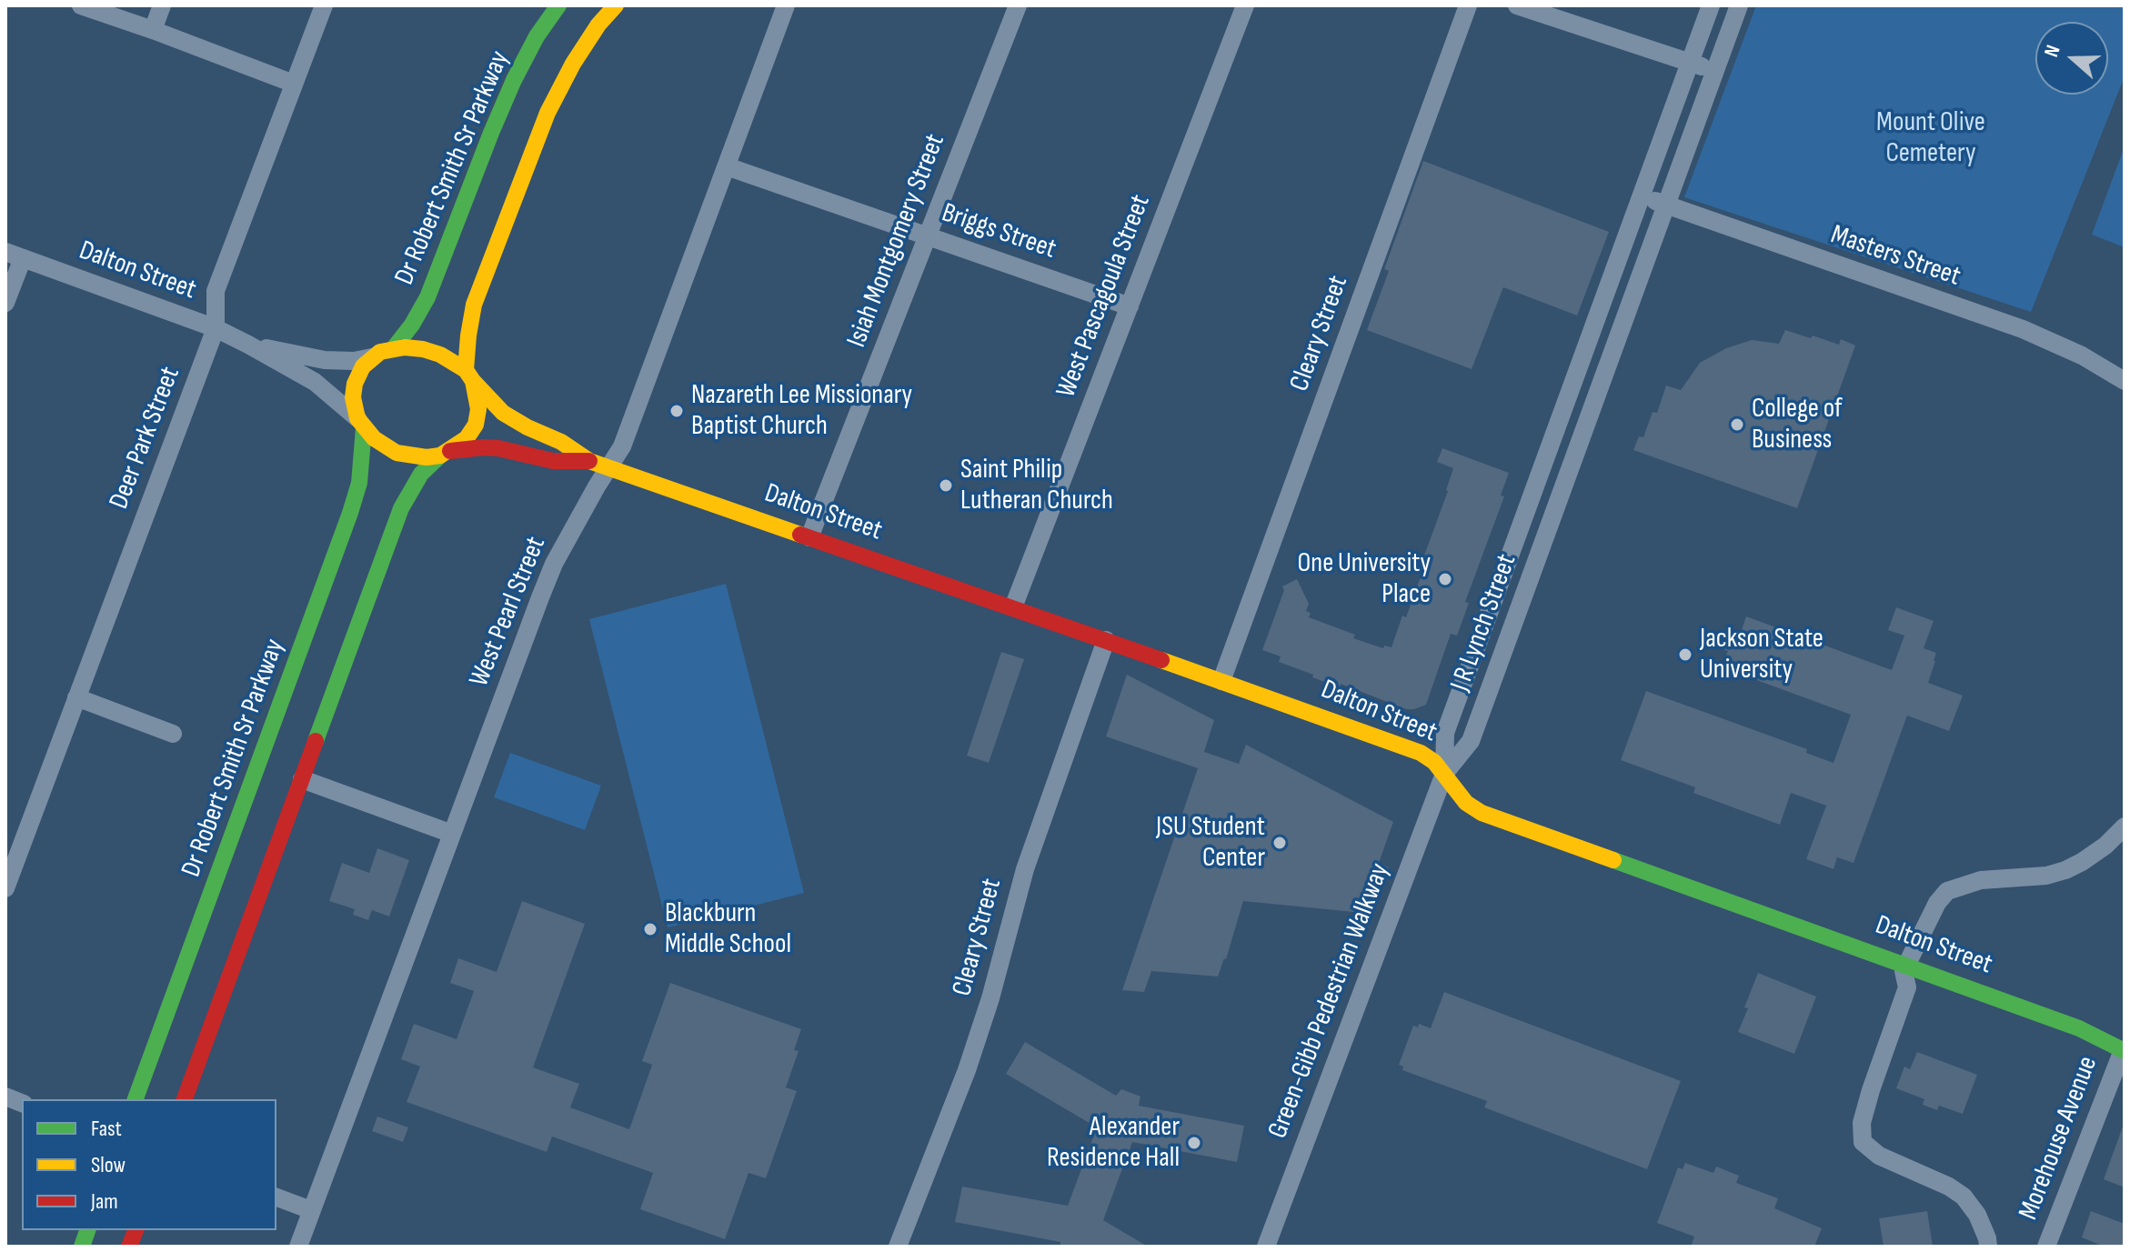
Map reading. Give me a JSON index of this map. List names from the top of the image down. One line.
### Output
{"streets":{"street":["Dr Robert Smith Sr Parkway","Briggs Street","Isiah Montgomery Street","Masters Street","Dalton Street","West Pascagoula Street","Cleary Street","Deer Park Street","West Pearl Street","J R Lynch Street","Green-Gibb Pedestrian Walkway","Morehouse Avenue"]},"crossings":[["Dr Robert Smith Sr Parkway","Dalton Street"],["Briggs Street","Isiah Montgomery Street"],["Briggs Street","West Pascagoula Street"],["Briggs Street","West Pearl Street"],["Isiah Montgomery Street","Dalton Street"],["Masters Street","J R Lynch Street"],["Dalton Street","West Pascagoula Street"],["Dalton Street","Cleary Street"],["Dalton Street","Deer Park Street"],["Dalton Street","West Pearl Street"],["Dalton Street","J R Lynch Street"],["Dalton Street","Green-Gibb Pedestrian Walkway"],["Dalton Street","Morehouse Avenue"],["J R Lynch Street","Green-Gibb Pedestrian Walkway"]],"parks":["Mount Olive Cemetery"],"places":["Nazareth Lee Missionary Baptist Church","College of Business","Saint Philip Lutheran Church","One University Place","Jackson State University","JSU Student Center","Blackburn Middle School","Alexander Residence Hall"],"legend":["Fast","Slow","Jam"],"north":"left"}
